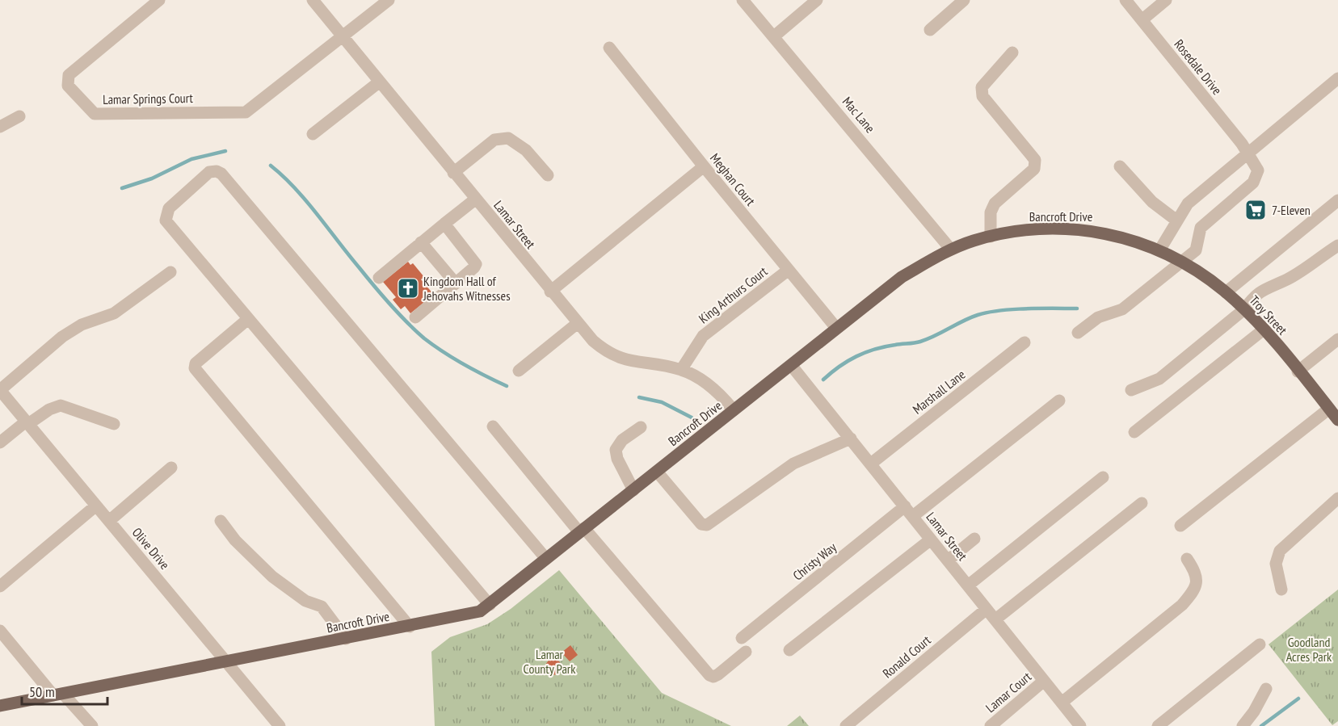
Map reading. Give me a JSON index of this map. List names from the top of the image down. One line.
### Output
{"streets":{"main road":["Bancroft Drive","Troy Street"],"street":["Rosedale Drive","Lamar Springs Court","Mac Lane","Meghan Court","Lamar Street","King Arthurs Court","Marshall Lane","Olive Drive","Christy Way","Ronald Court","Lamar Court"]},"crossings":[["Rosedale Drive","Troy Street"],["Lamar Springs Court","Lamar Street"],["Mac Lane","Bancroft Drive"],["Meghan Court","Bancroft Drive"],["Meghan Court","King Arthurs Court"],["Bancroft Drive","Lamar Street"],["Bancroft Drive","Troy Street"],["Bancroft Drive","Olive Drive"],["Lamar Street","King Arthurs Court"],["Lamar Street","Marshall Lane"],["Lamar Street","Christy Way"],["Lamar Street","Ronald Court"],["Lamar Street","Lamar Court"]],"parks":["Goodland Acres Park","Lamar County Park"],"places":{"supermarket":["7-Eleven"],"church":["Kingdom Hall of Jehovahs Witnesses"]},"scale_bar":"50 m"}
